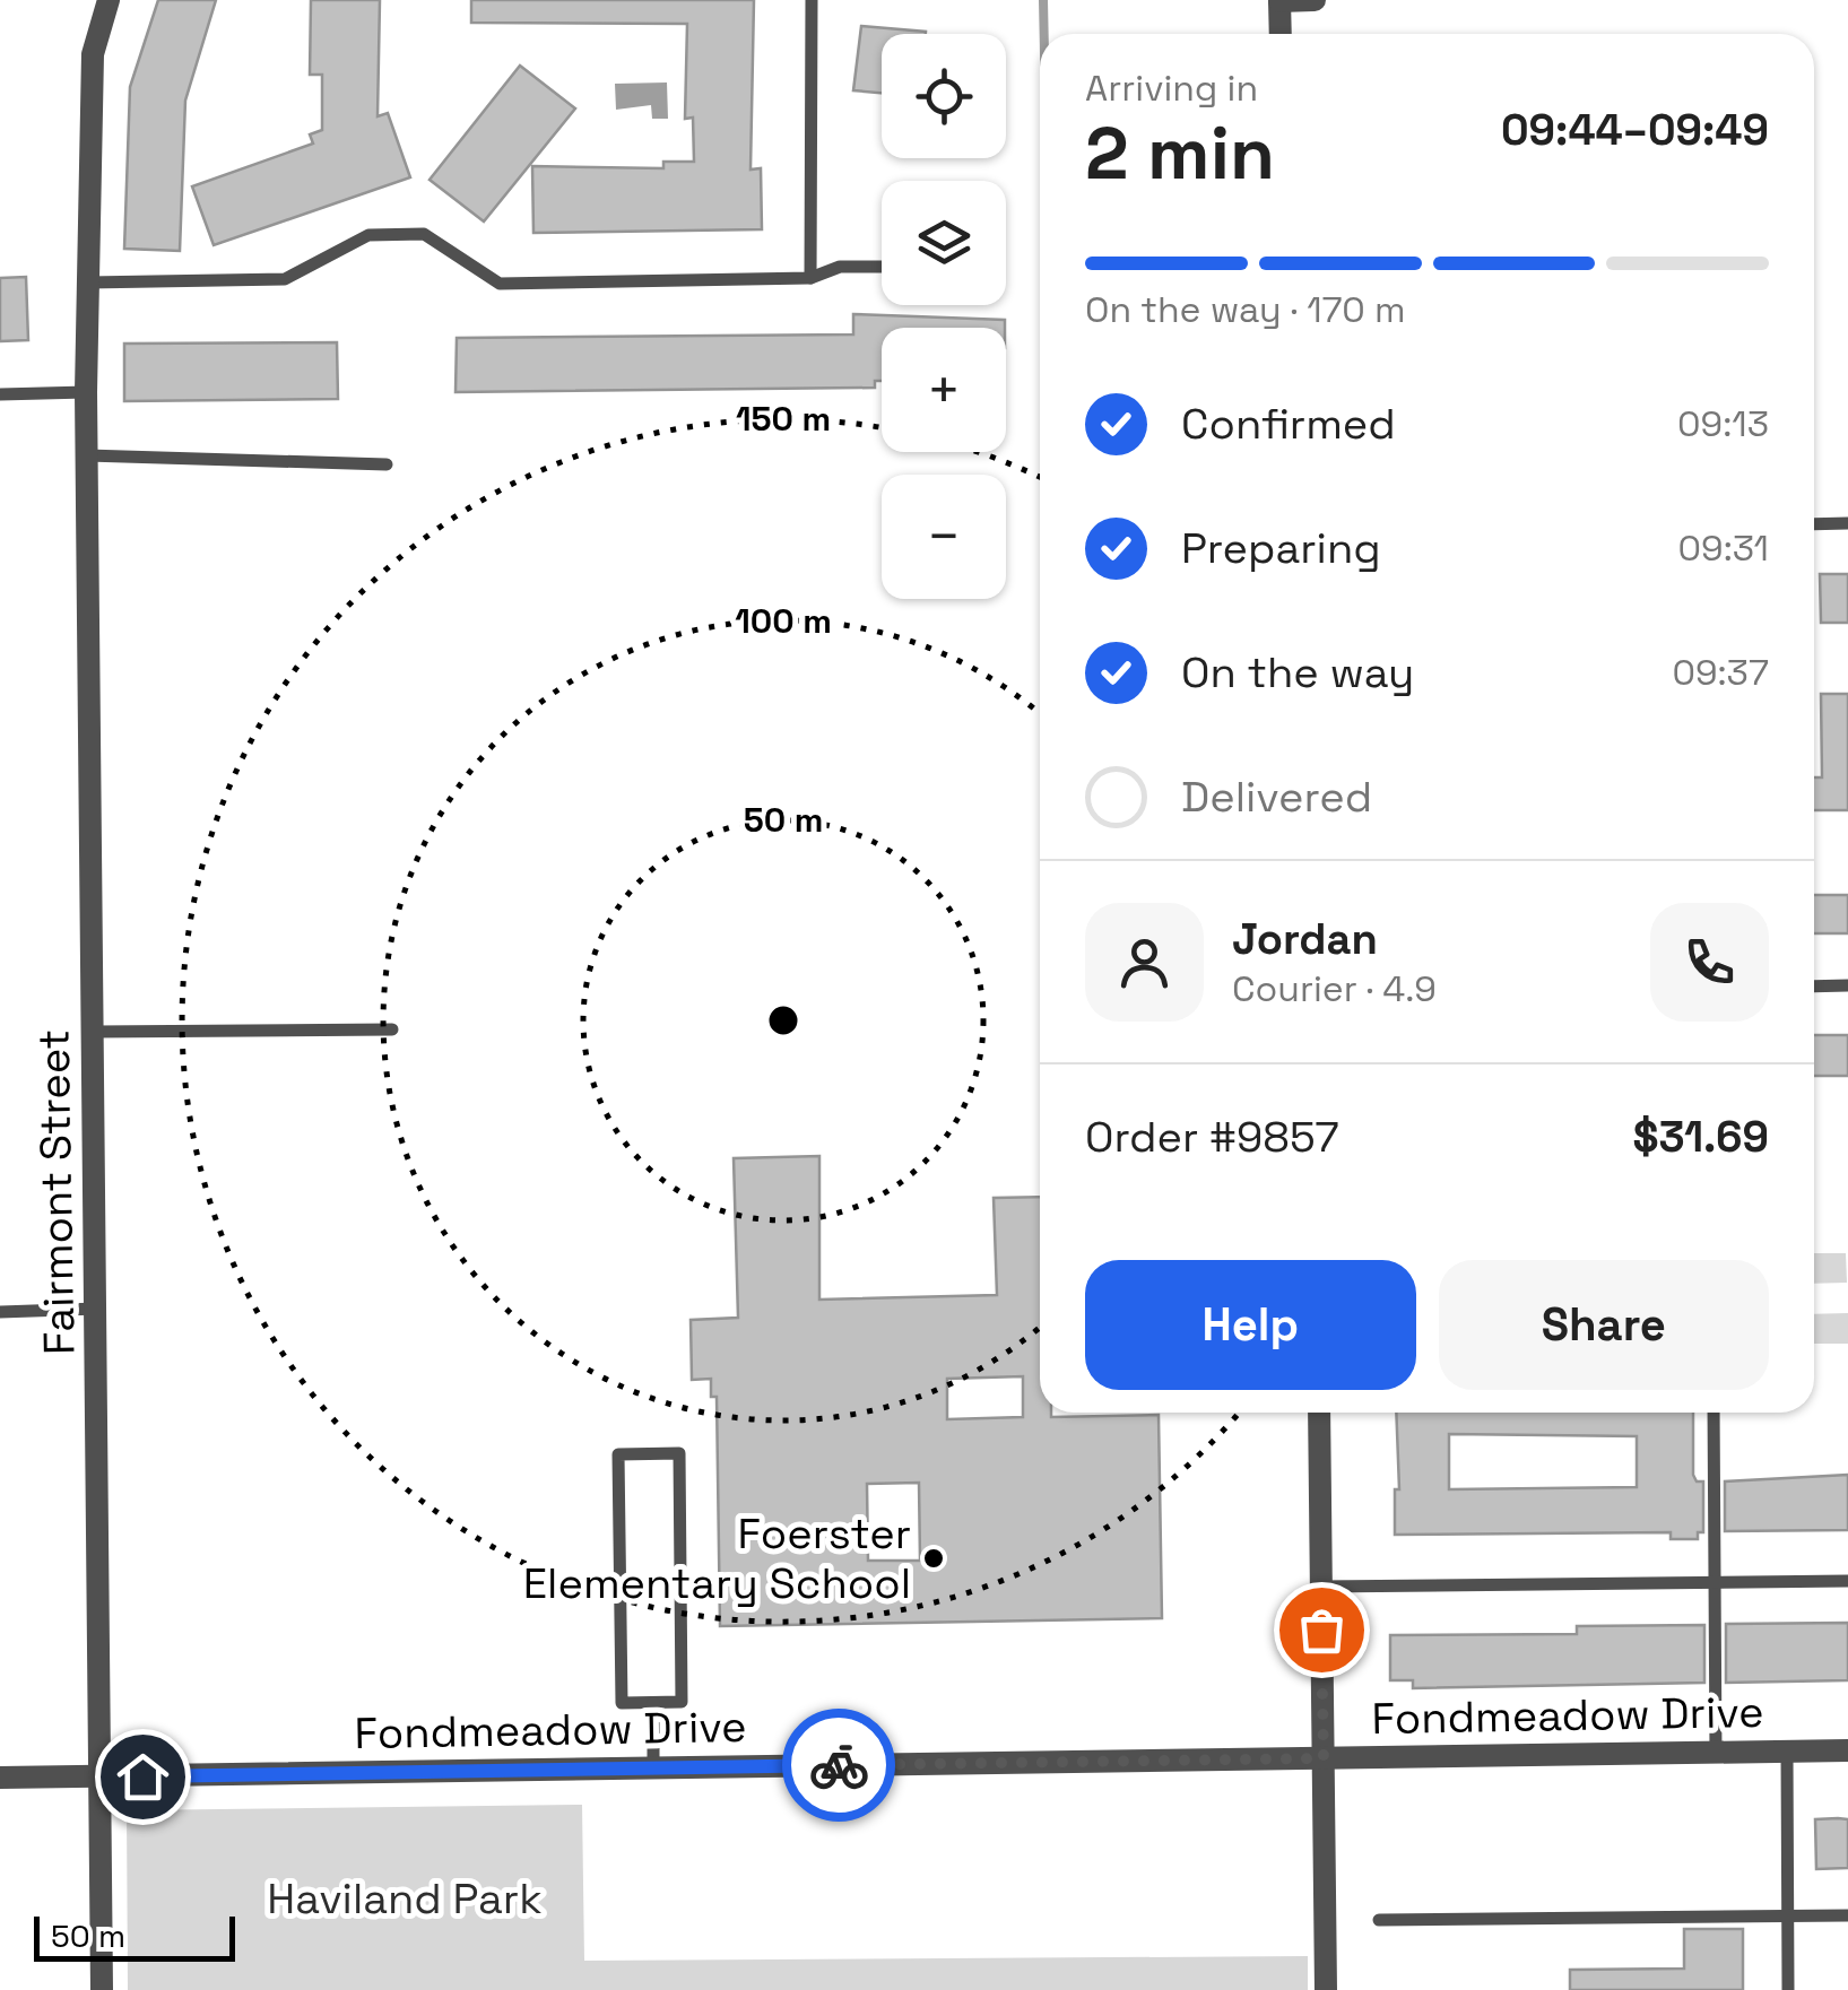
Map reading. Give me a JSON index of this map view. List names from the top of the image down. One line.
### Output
{"streets":{"street":["Fairmont Street","Fondmeadow Drive"]},"crossings":[["Fairmont Street","Fondmeadow Drive"]],"parks":["Haviland Park"],"places":["Foerster Elementary School"],"scale_bar":"50 m","page":{"map_buttons":["+","−"],"heading":["2 min","Arriving in","09:44–09:49"],"panel":["Jordan","Courier · 4.9","Order #9857","$31.69"],"bar":"On the way · 170 m","list":[["Confirmed","09:13"],["Preparing","09:31"],["On the way","09:37"],"Delivered"],"buttons":["Help","Share"],"scale":"50 m"},"rings":["150 m","100 m","50 m"]}
